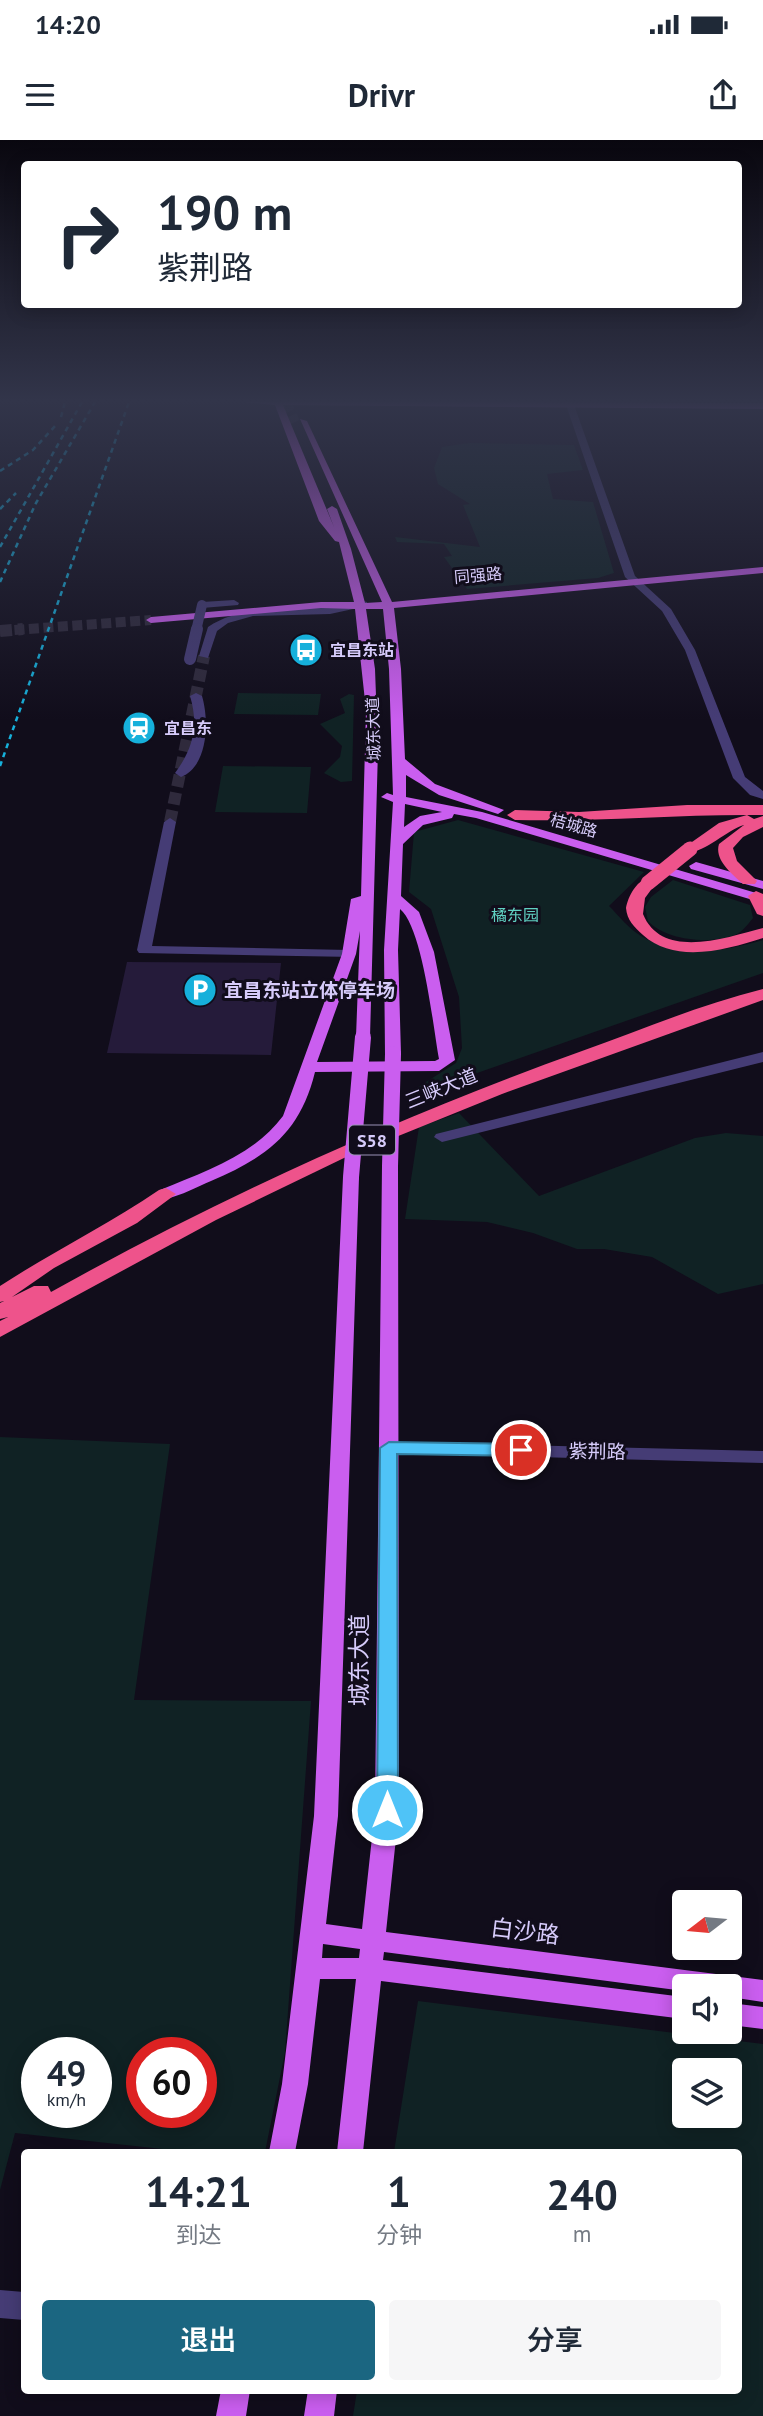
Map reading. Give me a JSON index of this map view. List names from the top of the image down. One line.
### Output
{"streets":{"highway":["三峡大道","S58"],"main road":["同强路","城东大道","桔城路","白沙路"],"street":["紫荆路"]},"crossings":[["同强路","城东大道"],["城东大道","桔城路"],["城东大道","紫荆路"],["城东大道","白沙路"]],"parks":["橘东园"],"places":{"bus stop":["宜昌东站"],"station":["宜昌东"],"parking":["宜昌东站立体停车场"]},"north":"left","page":{"status":"14:20","header":"Drivr","turn":["190 m","紫荆路"],"speed":"49 km/h","limit":"60","eta":["14:21","到达","1","分钟","240","m"],"buttons":["退出","分享"]}}
